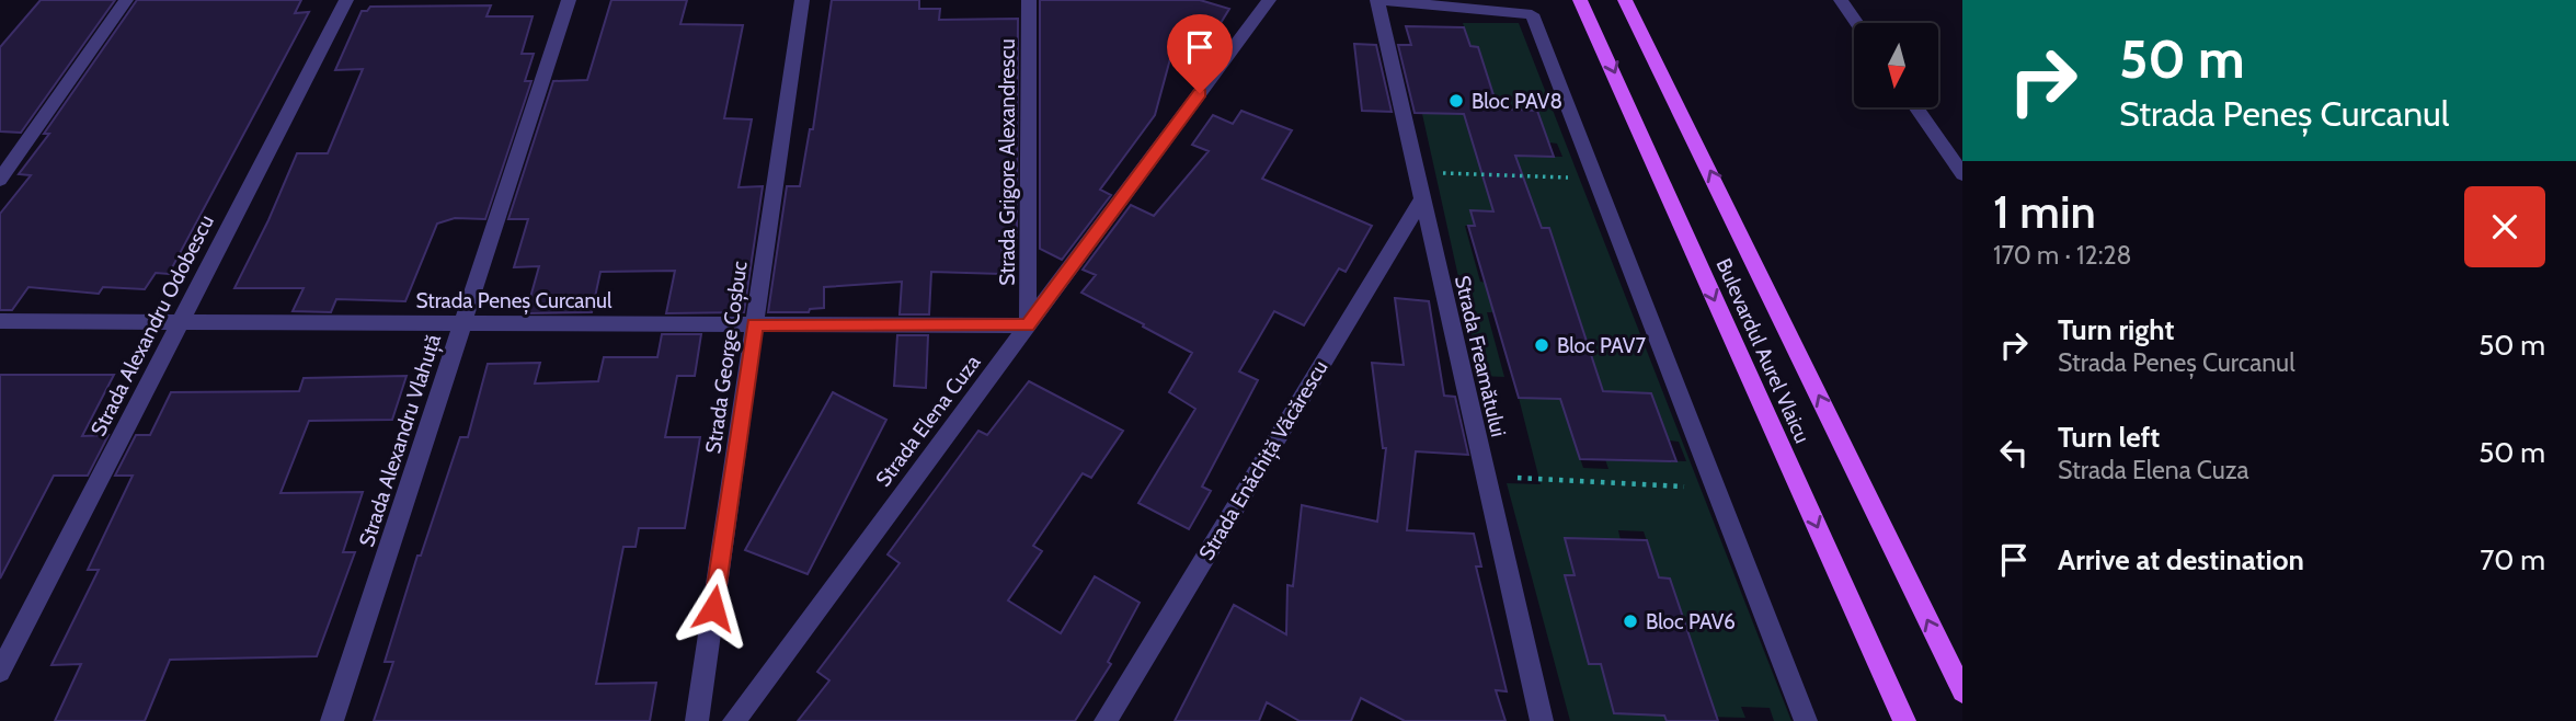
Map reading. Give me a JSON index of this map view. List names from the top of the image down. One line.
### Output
{"streets":{"main road":["Bulevardul Aurel Vlaicu"],"street":["Strada Grigore Alexandrescu","Strada Peneș Curcanul","Strada Alexandru Odobescu","Strada Freamătului","Strada George Coșbuc","Strada Elena Cuza","Strada Alexandru Vlahuță","Strada Enăchiță Văcărescu"]},"crossings":[["Strada Grigore Alexandrescu","Strada Peneș Curcanul"],["Strada Grigore Alexandrescu","Strada Elena Cuza"],["Strada Peneș Curcanul","Strada Alexandru Odobescu"],["Strada Peneș Curcanul","Strada George Coșbuc"],["Strada Peneș Curcanul","Strada Elena Cuza"],["Strada Peneș Curcanul","Strada Alexandru Vlahuță"],["Strada Freamătului","Strada Enăchiță Văcărescu"]],"places":["Bloc PAV8","Bloc PAV7","Bloc PAV6"],"north":"bottom","page":{"turn":["50 m","Strada Peneș Curcanul"],"heading":["1 min","170 m · 12:28"],"list":[{"name":"Turn right","note":"Strada Peneș Curcanul","value":"50 m"},{"name":"Turn left","note":"Strada Elena Cuza","value":"50 m"},{"name":"Arrive at destination","value":"70 m"}]}}
